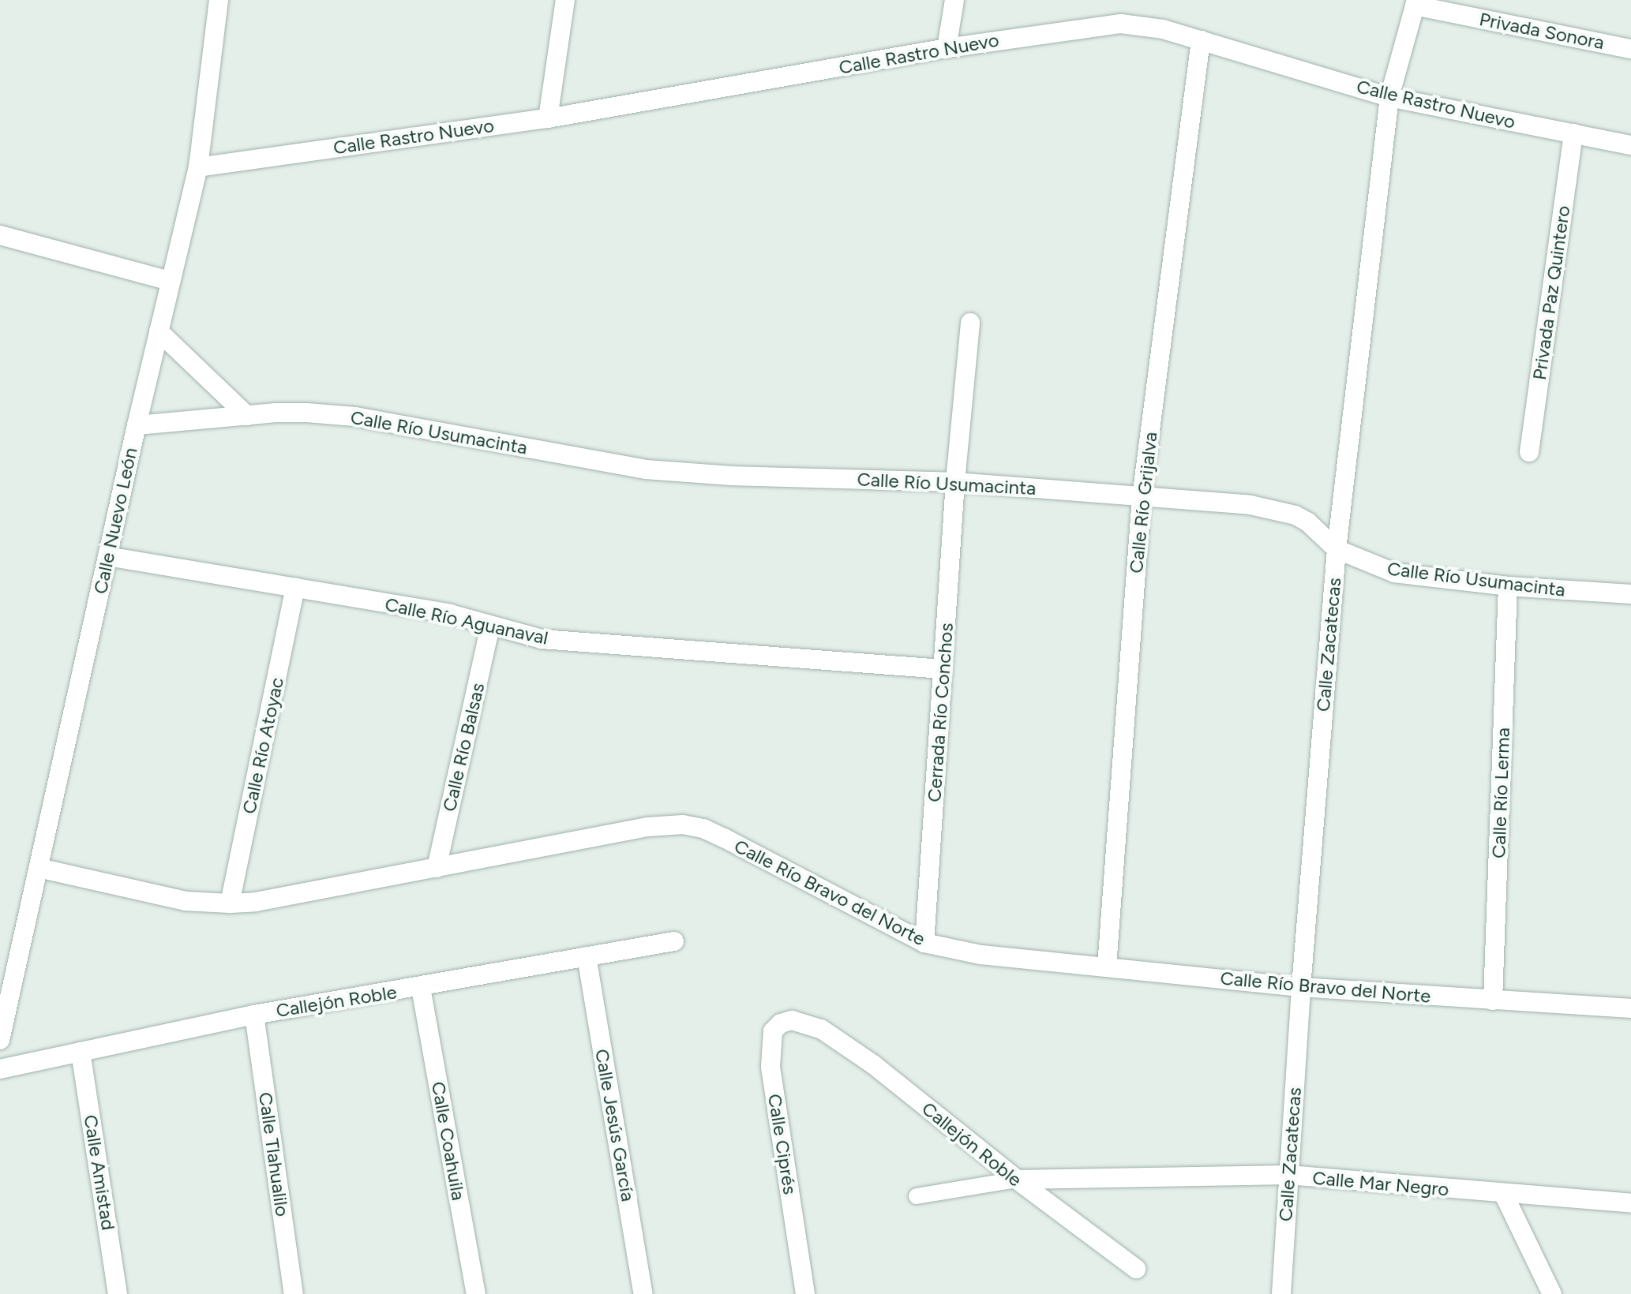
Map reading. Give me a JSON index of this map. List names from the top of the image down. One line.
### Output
{"streets":{"street":["Privada Sonora","Calle Rastro Nuevo","Privada Paz Quintero","Calle Río Usumacinta","Calle Río Grijalva","Calle Nuevo León","Calle Río Aguanaval","Calle Zacatecas","Cerrada Río Conchos","Calle Río Atoyac","Calle Río Balsas","Calle Río Lerma","Calle Río Bravo del Norte","Callejón Roble","Calle Jesús García","Calle Coahuila","Calle Ciprés","Calle Tlahualilo","Calle Amistad","Calle Mar Negro"]},"crossings":[["Privada Sonora","Calle Zacatecas"],["Calle Rastro Nuevo","Privada Paz Quintero"],["Calle Rastro Nuevo","Calle Río Grijalva"],["Calle Rastro Nuevo","Calle Nuevo León"],["Calle Rastro Nuevo","Calle Zacatecas"],["Calle Río Usumacinta","Calle Río Grijalva"],["Calle Río Usumacinta","Calle Nuevo León"],["Calle Río Usumacinta","Calle Zacatecas"],["Calle Río Usumacinta","Cerrada Río Conchos"],["Calle Río Usumacinta","Calle Río Lerma"],["Calle Río Grijalva","Calle Río Bravo del Norte"],["Calle Nuevo León","Calle Río Aguanaval"],["Calle Nuevo León","Calle Río Bravo del Norte"],["Calle Río Aguanaval","Cerrada Río Conchos"],["Calle Río Aguanaval","Calle Río Atoyac"],["Calle Río Aguanaval","Calle Río Balsas"],["Calle Zacatecas","Calle Río Bravo del Norte"],["Calle Zacatecas","Calle Mar Negro"],["Cerrada Río Conchos","Calle Río Bravo del Norte"],["Calle Río Atoyac","Calle Río Bravo del Norte"],["Calle Río Balsas","Calle Río Bravo del Norte"],["Calle Río Lerma","Calle Río Bravo del Norte"],["Callejón Roble","Calle Jesús García"],["Callejón Roble","Calle Coahuila"],["Callejón Roble","Calle Ciprés"],["Callejón Roble","Calle Tlahualilo"],["Callejón Roble","Calle Amistad"],["Callejón Roble","Calle Mar Negro"]]}
